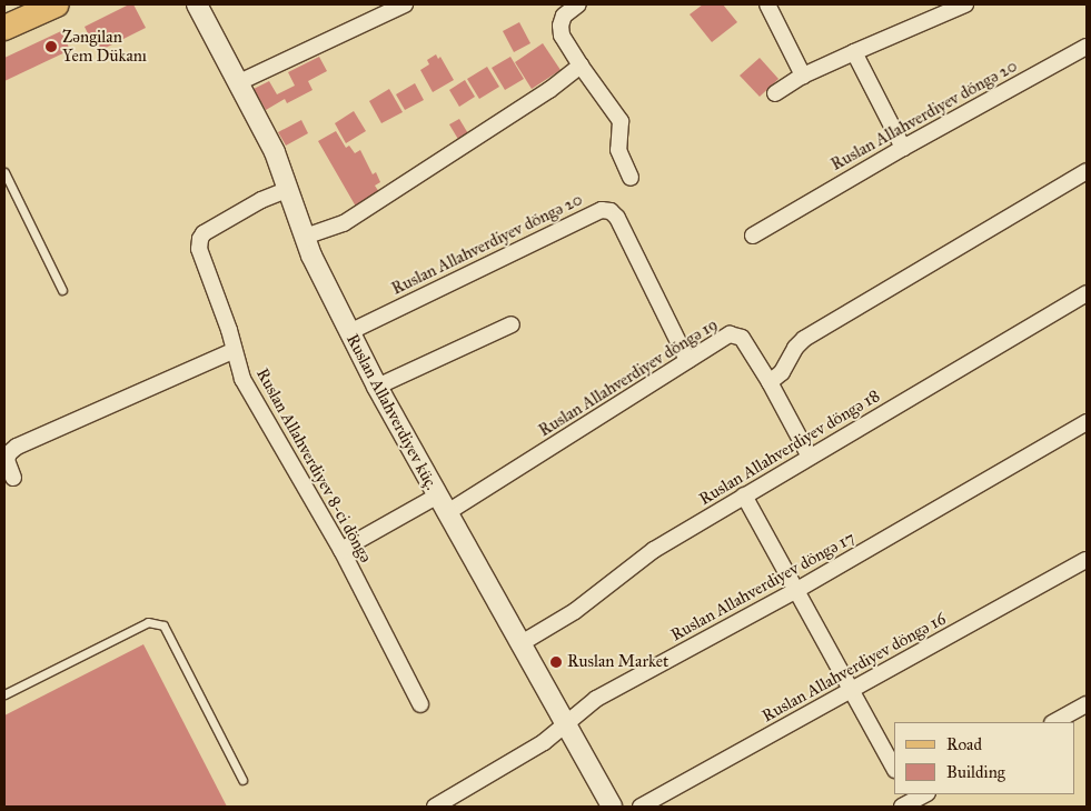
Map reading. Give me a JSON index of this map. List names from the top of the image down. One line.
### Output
{"streets":{"street":["Ruslan Allahverdiyev döngə 20","Ruslan Allahverdiyev döngə 19","Ruslan Allahverdiyev küç.","Ruslan Allahverdiyev döngə 18","Ruslan Allahverdiyev 8-ci döngə","Ruslan Allahverdiyev döngə 17","Ruslan Allahverdiyev döngə 16"]},"crossings":[["Ruslan Allahverdiyev döngə 20","Ruslan Allahverdiyev döngə 19"],["Ruslan Allahverdiyev döngə 20","Ruslan Allahverdiyev küç."],["Ruslan Allahverdiyev döngə 19","Ruslan Allahverdiyev küç."],["Ruslan Allahverdiyev küç.","Ruslan Allahverdiyev döngə 18"],["Ruslan Allahverdiyev küç.","Ruslan Allahverdiyev 8-ci döngə"],["Ruslan Allahverdiyev küç.","Ruslan Allahverdiyev döngə 17"]],"places":["Zəngilan Yem Dükanı","Ruslan Market"],"legend":["Road","Building"]}
